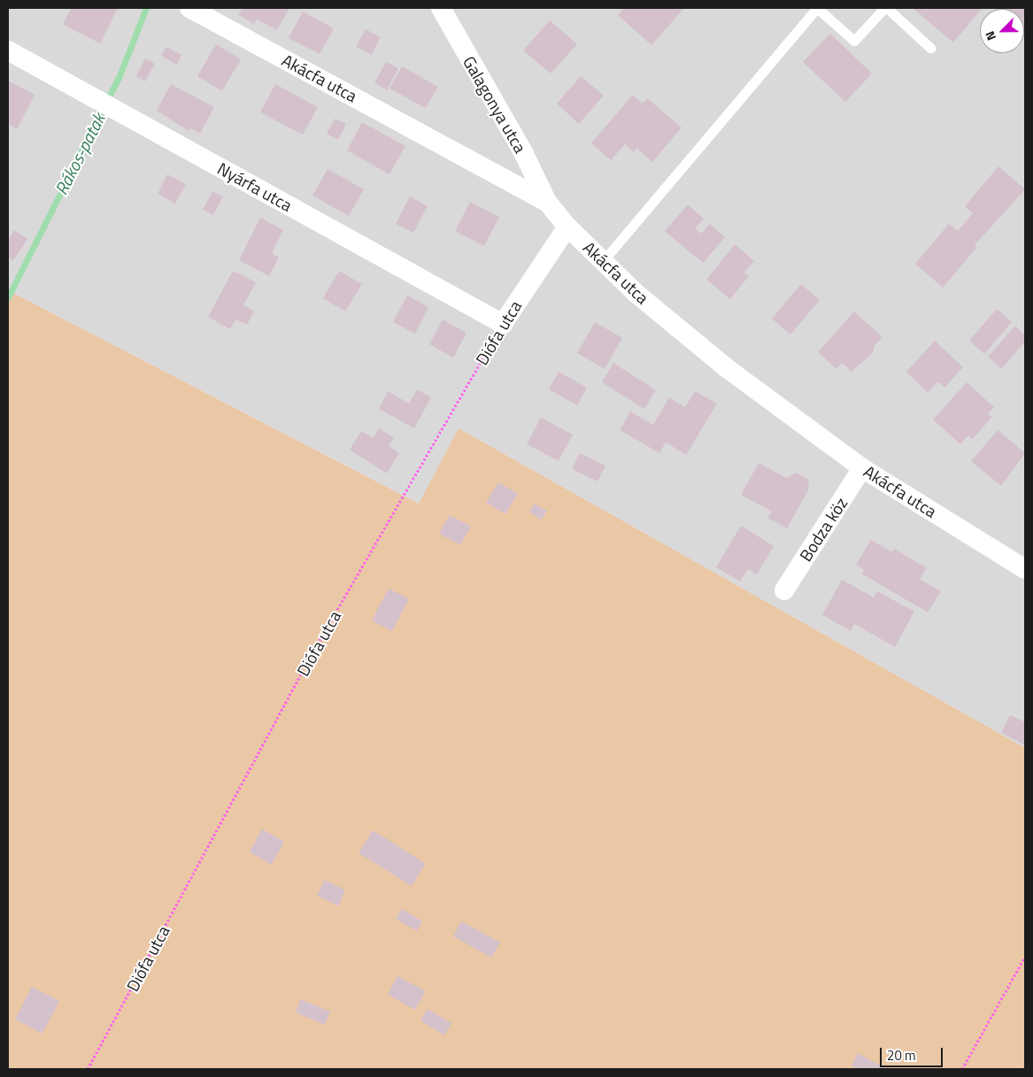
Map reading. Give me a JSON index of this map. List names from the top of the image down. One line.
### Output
{"streets":{"street":["Akácfa utca","Galagonya utca","Nyárfa utca","Diófa utca","Bodza köz"]},"crossings":[["Akácfa utca","Galagonya utca"],["Akácfa utca","Diófa utca"],["Akácfa utca","Bodza köz"],["Nyárfa utca","Diófa utca"]],"water":["Rákos-patak"],"scale_bar":"20 m","north":"bottom left"}
